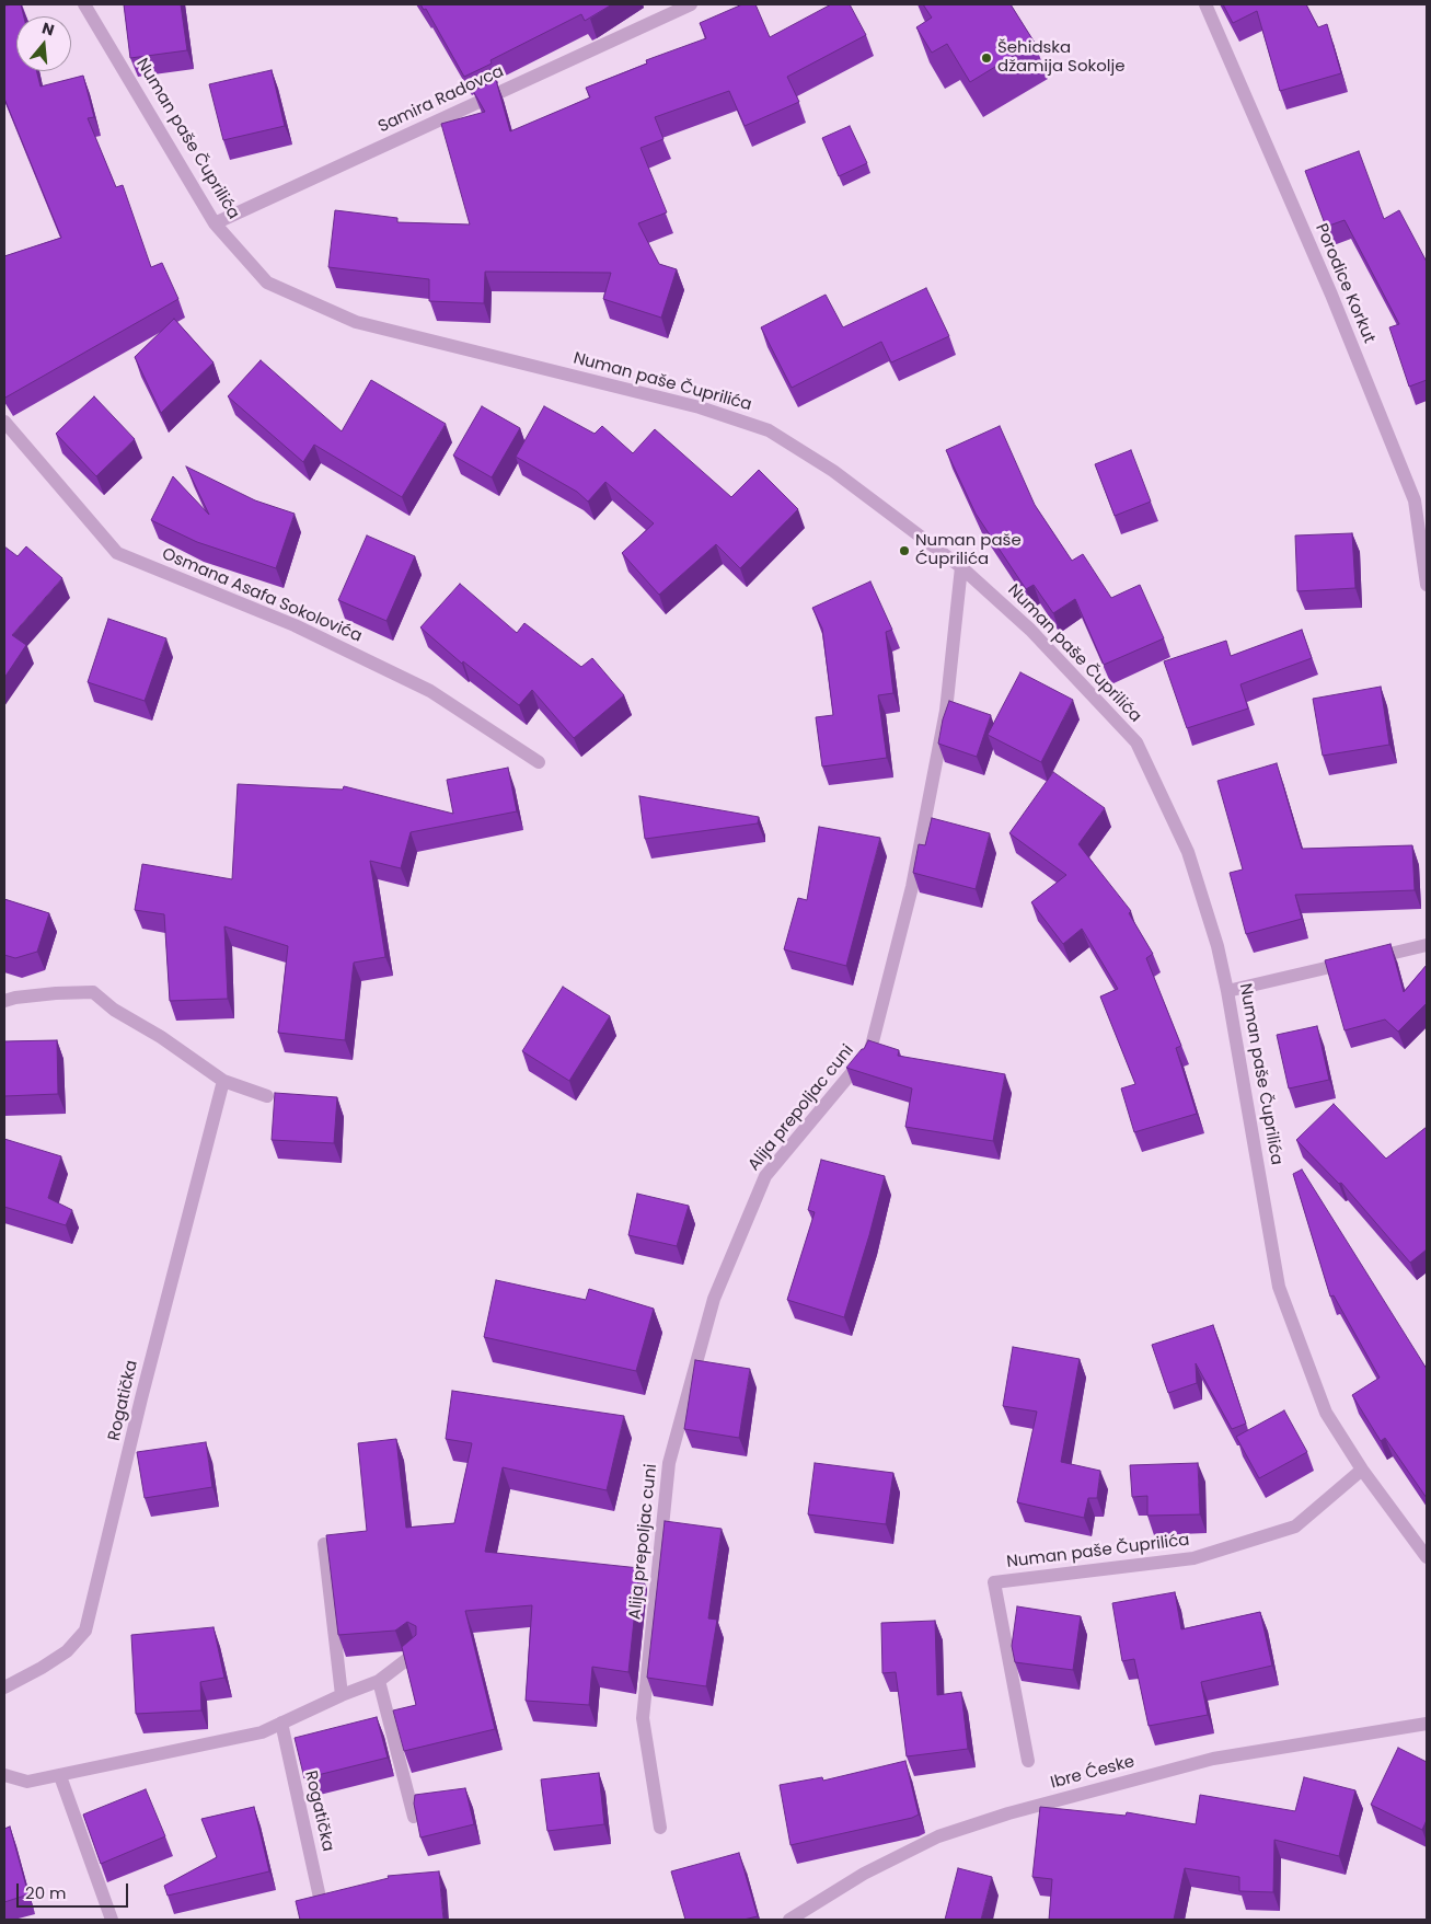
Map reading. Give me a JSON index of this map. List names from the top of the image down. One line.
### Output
{"streets":{"street":["Samira Radovca","Numan paše Čuprilića","Porodice Korkut","Osmana Asafa Sokolovića","Alija prepoljac cuni","Rogatička","Ibre Ćeske"]},"crossings":[["Samira Radovca","Numan paše Čuprilića"],["Numan paše Čuprilića","Alija prepoljac cuni"]],"places":["Šehidska džamija Sokolje","Numan paše Ćuprilića"],"scale_bar":"20 m","north":"top"}
